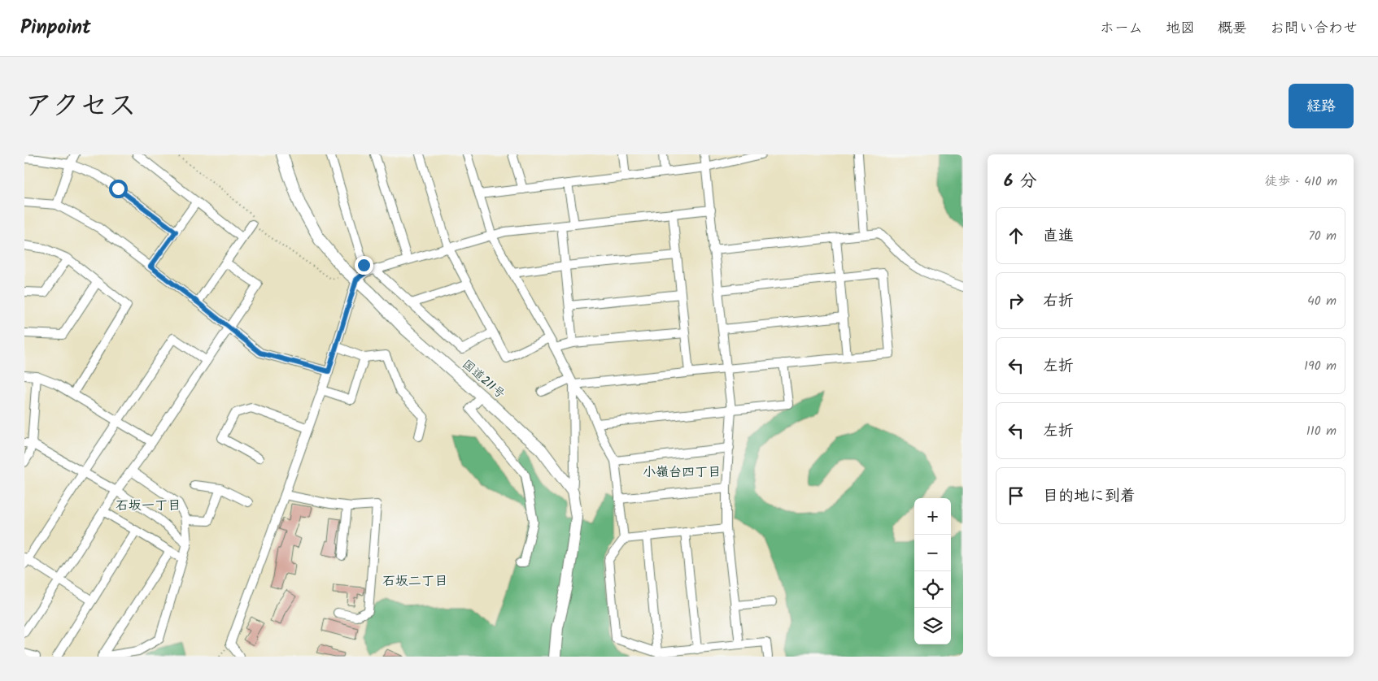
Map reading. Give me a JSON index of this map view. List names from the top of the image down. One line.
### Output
{"streets":{"highway":["国道211号"]},"districts":["小嶺台四丁目","石坂一丁目","石坂二丁目"],"page":{"header":"Pinpoint","nav":["ホーム","地図","概要","お問い合わせ"],"title":"アクセス","buttons":"経路","heading":["6 分","徒歩 · 410 m"],"list":[["直進","70 m"],["右折","40 m"],["左折","190 m"],["左折","110 m"],"目的地に到着"],"map_buttons":["+","−"]}}
